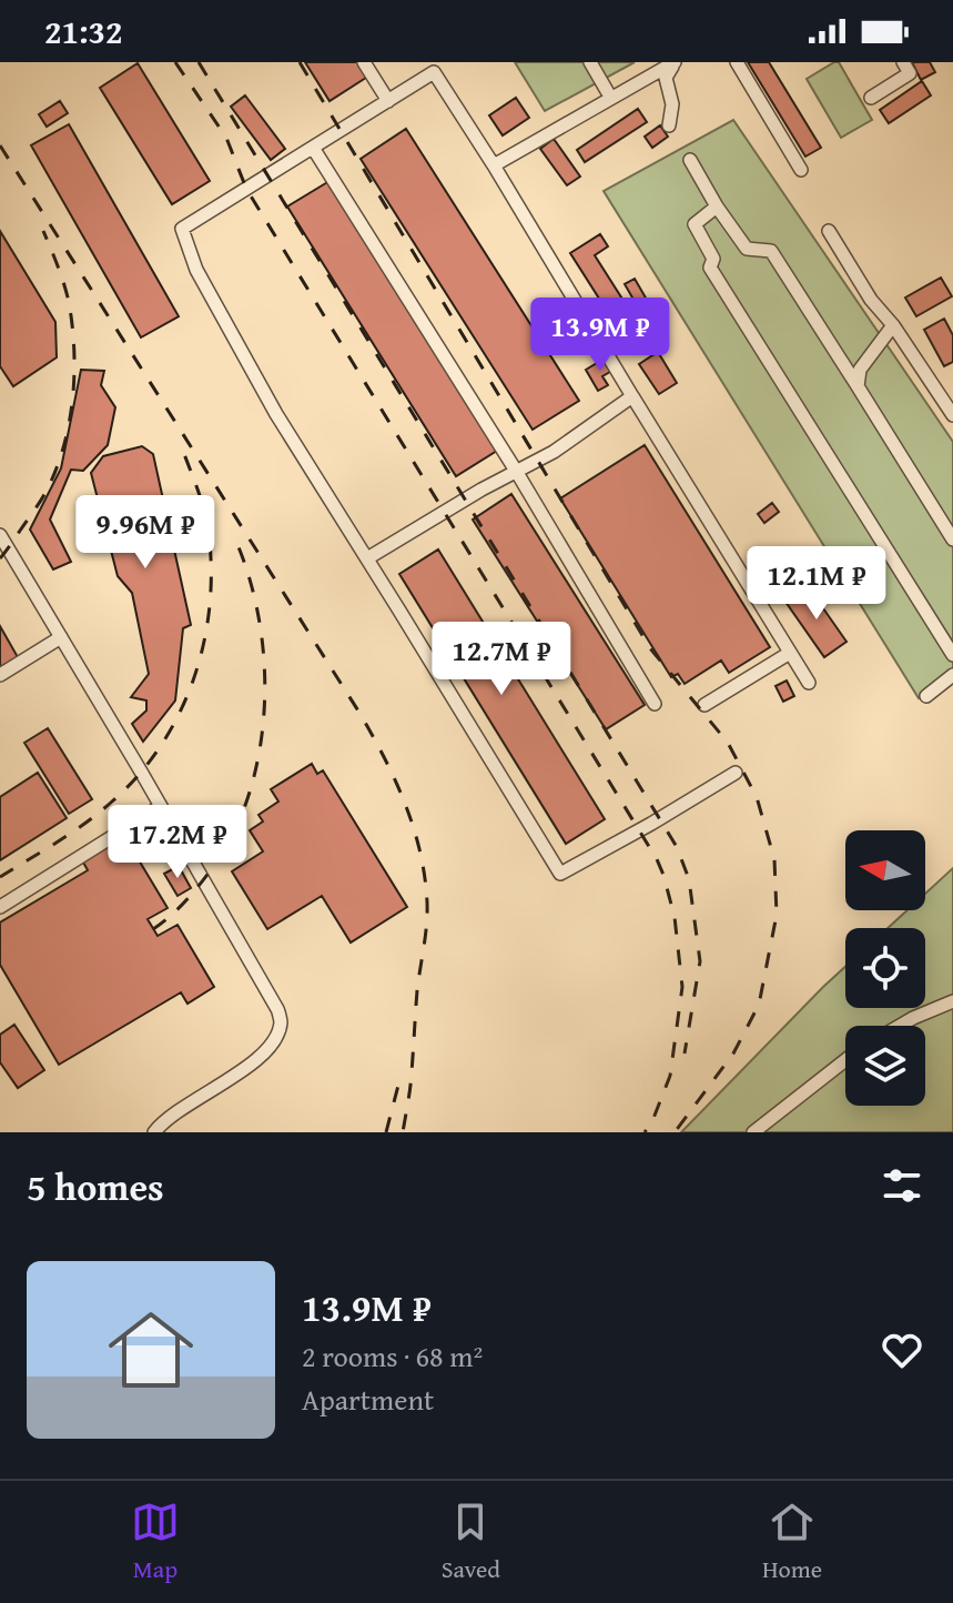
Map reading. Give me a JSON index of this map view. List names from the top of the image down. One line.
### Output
{"north":"left","page":{"status":"21:32","price":["13.9M ₽","9.96M ₽","12.1M ₽","12.7M ₽","17.2M ₽"],"heading":"5 homes","list":[{"name":"13.9M ₽","note":"2 rooms · 68 m² · Apartment"}],"tabs":["Map","Saved","Home"]}}
